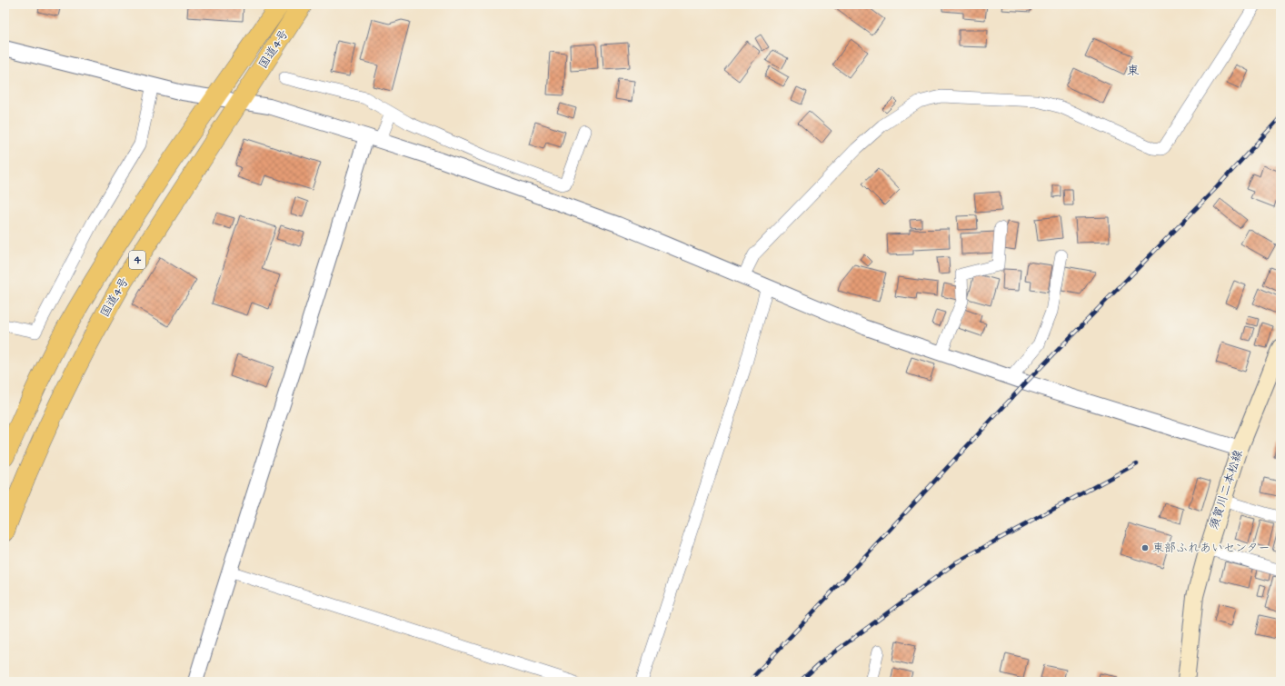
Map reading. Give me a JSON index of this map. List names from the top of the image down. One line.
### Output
{"streets":{"highway":["国道4号","4"],"main road":["須賀川二本松線"]},"districts":["東"],"places":["東部ふれあいセンター"]}
